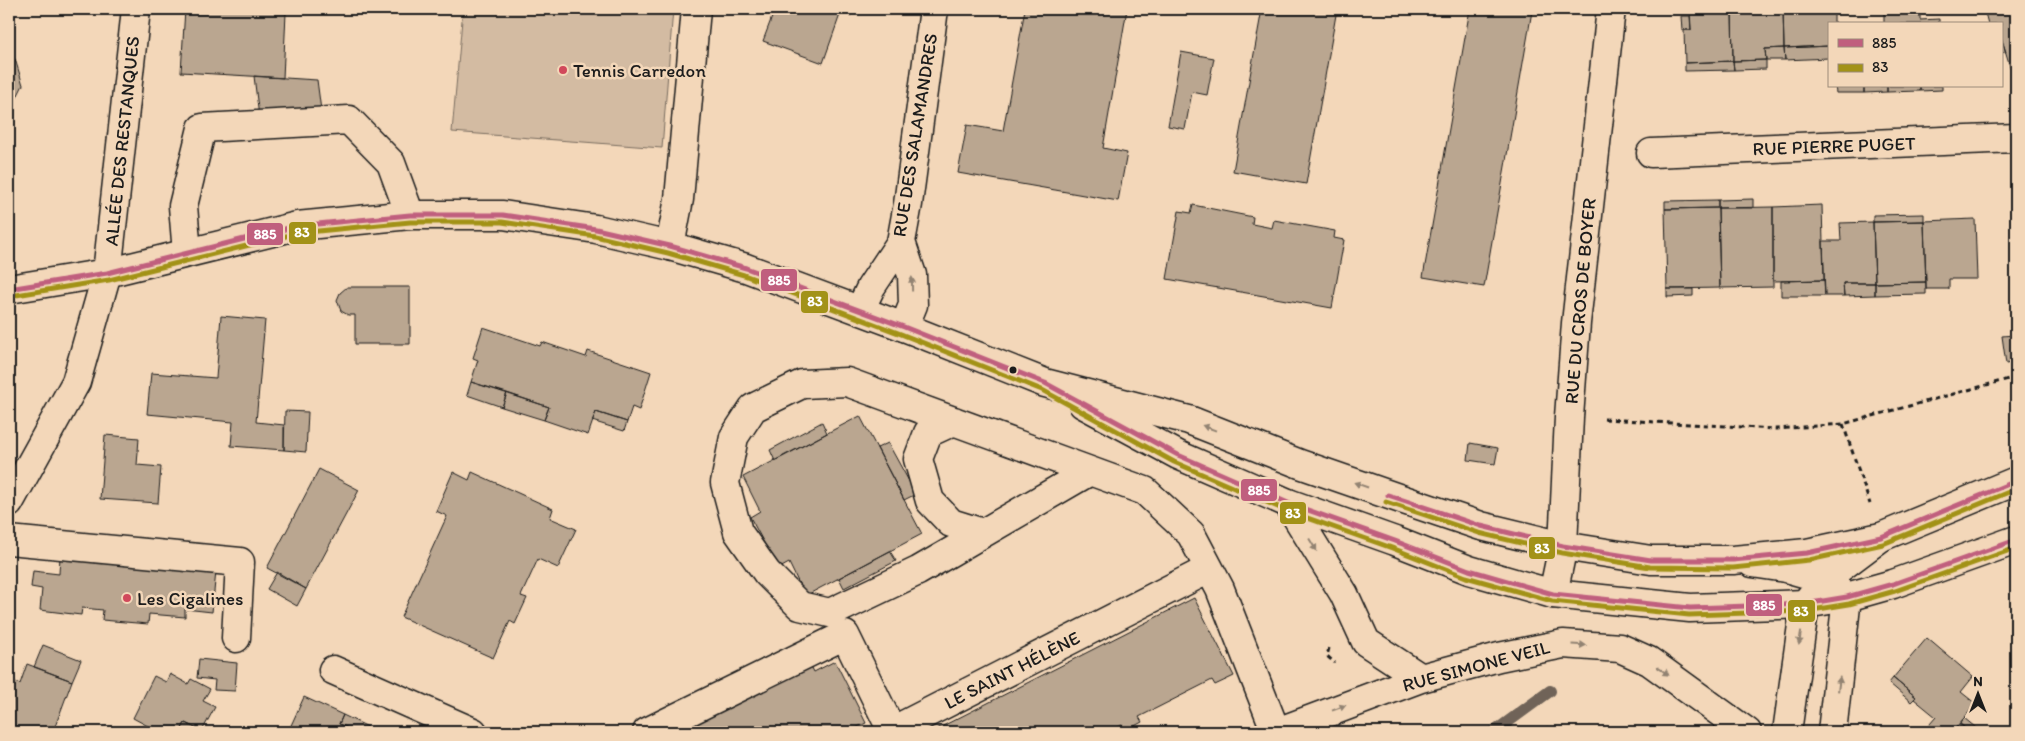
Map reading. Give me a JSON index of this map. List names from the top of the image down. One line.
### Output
{"streets":{"street":["RUE DES SALAMANDRES","ALLÉE DES RESTANQUES","RUE PIERRE PUGET","RUE DU CROS DE BOYER","RUE SIMONE VEIL","LE SAINT HÉLÈNE"]},"places":["Tennis Carredon","Les Cigalines"],"lines":["transit line 885","transit line 83"],"legend":["885","83"],"north":"top"}
